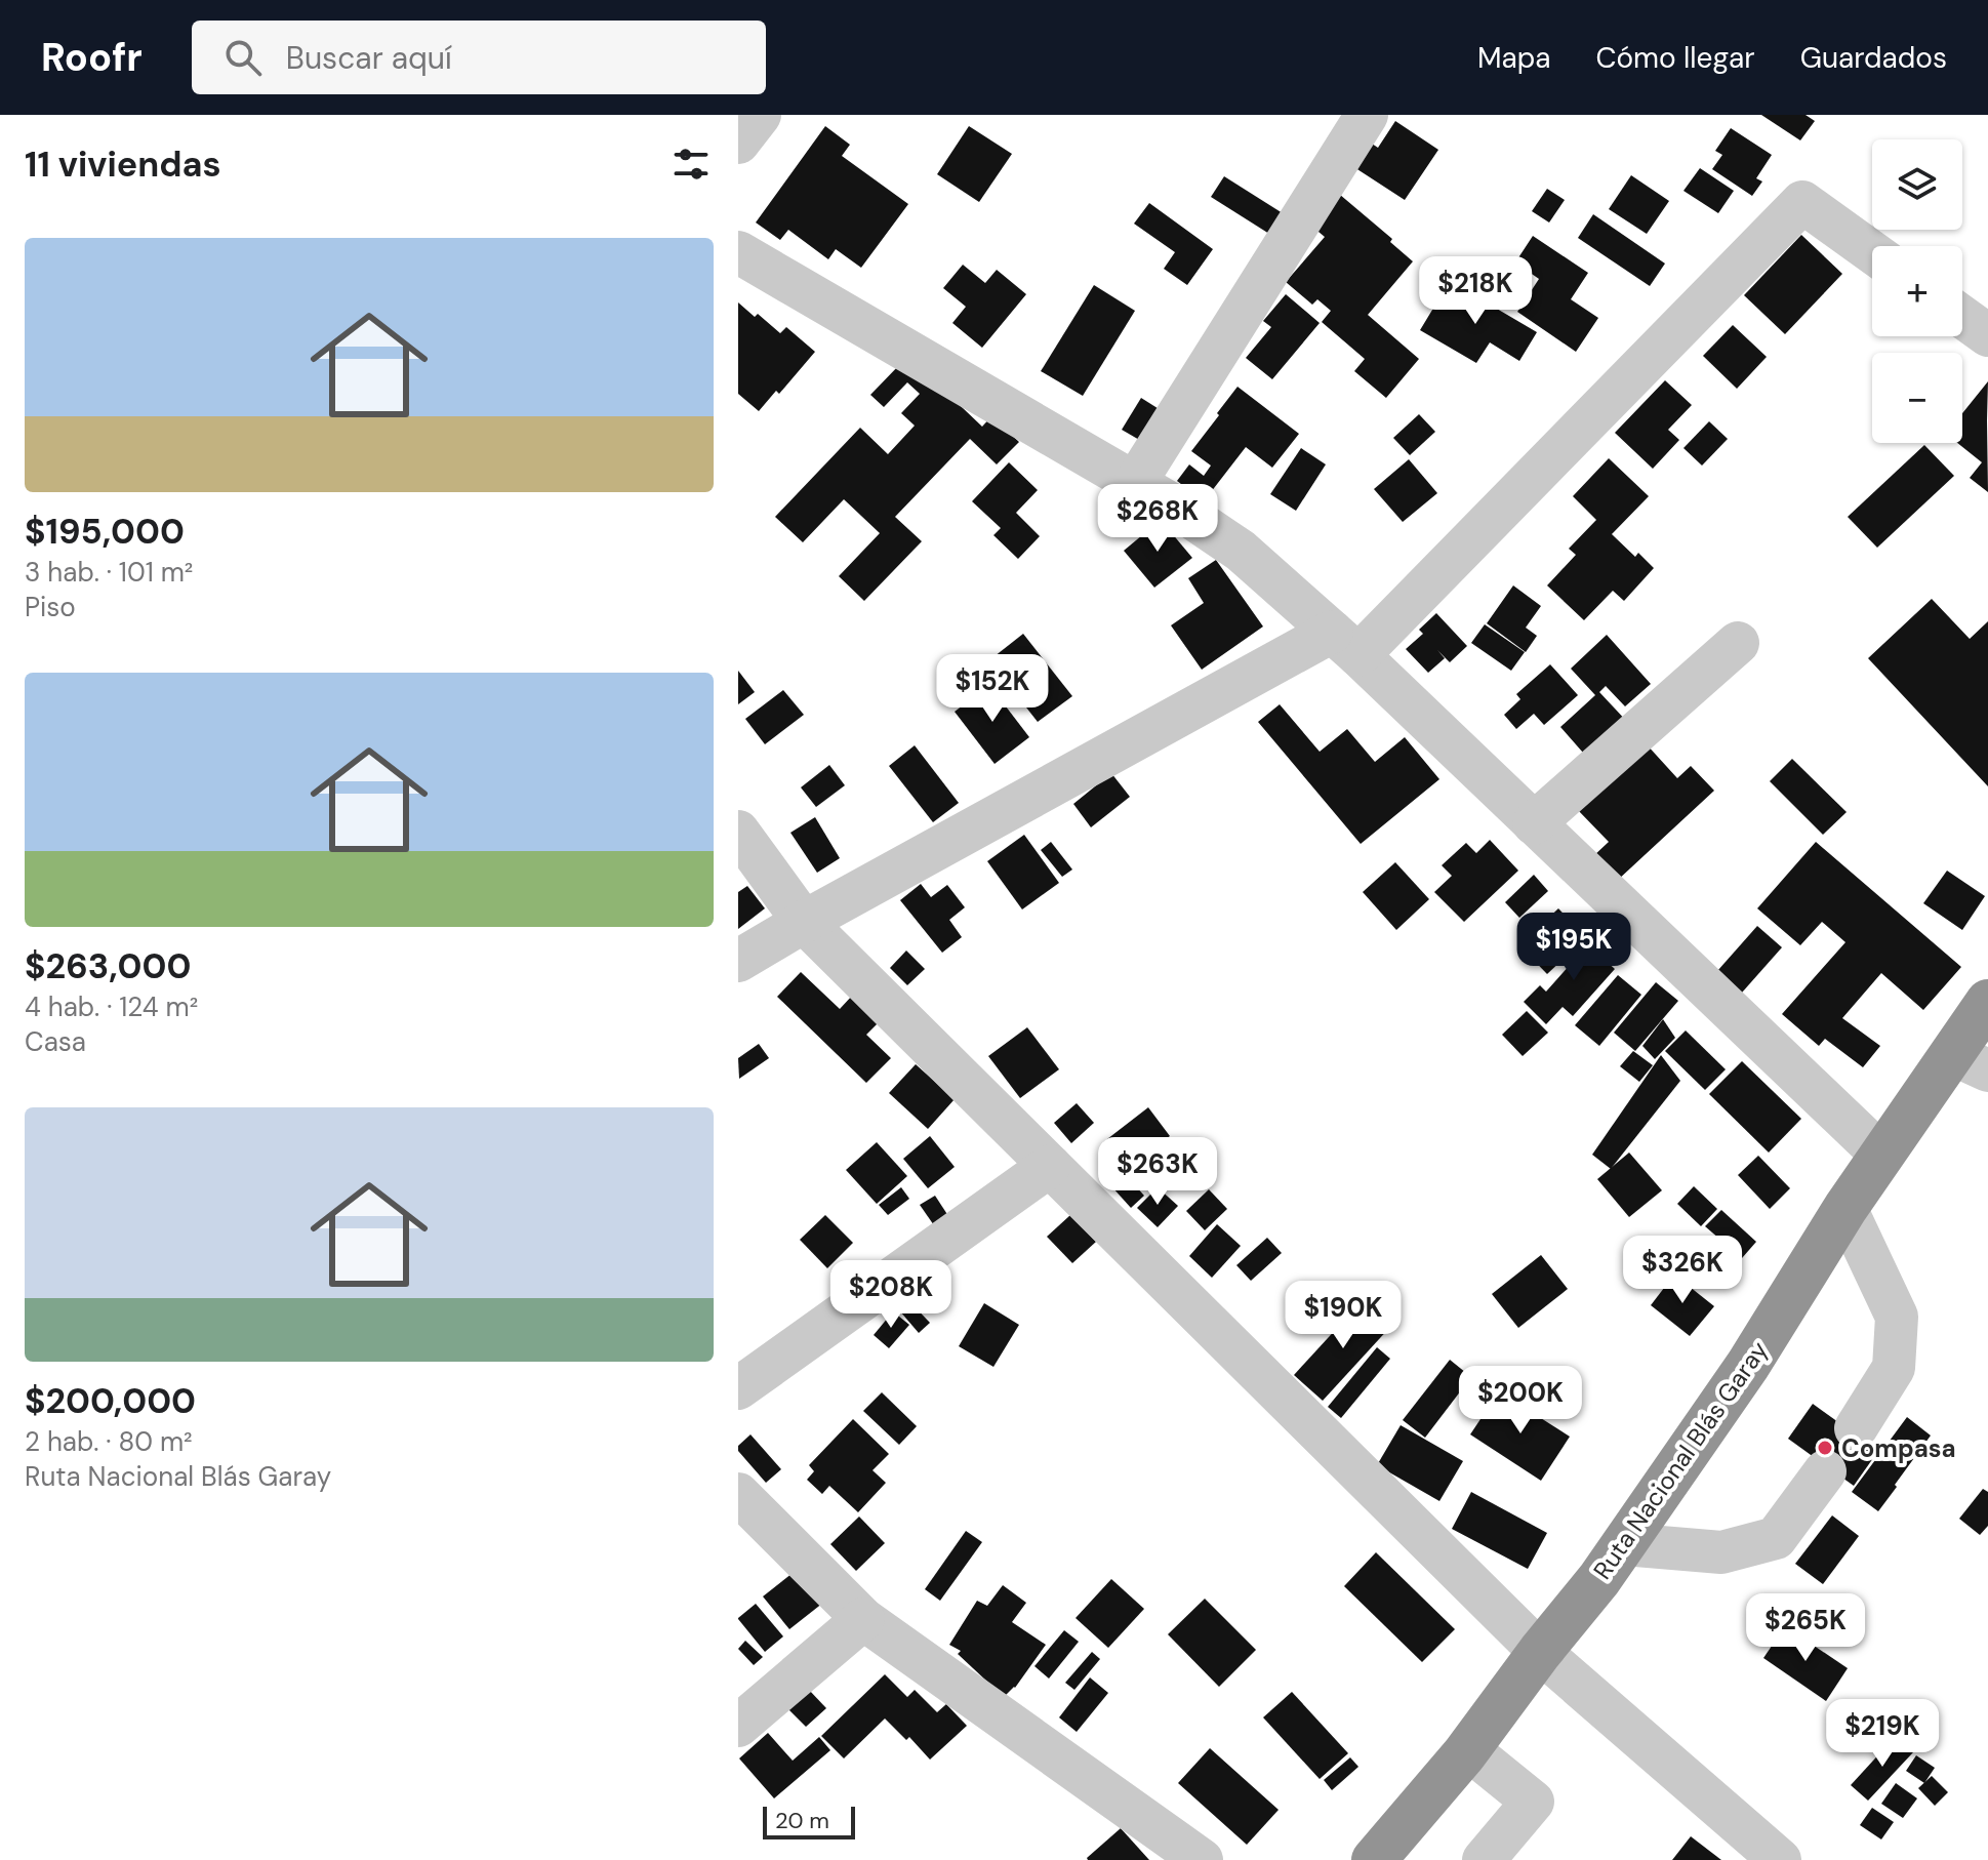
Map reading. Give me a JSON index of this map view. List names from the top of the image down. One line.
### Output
{"streets":{"highway":["Ruta Nacional Blás Garay"]},"places":["Compasa"],"scale_bar":"20 m","page":{"header":"Roofr","search":"Buscar aquí","nav":["Mapa","Cómo llegar","Guardados"],"heading":"11 viviendas","map_buttons":["+","−"],"list":[{"name":"$195,000","note":"3 hab. · 101 m² · Piso"},{"name":"$263,000","note":"4 hab. · 124 m² · Casa"},{"name":"$200,000","note":"2 hab. · 80 m² · Ruta Nacional Blás Garay"}],"price":["$218K","$268K","$152K","$195K","$263K","$326K","$208K","$190K","$200K","$265K","$219K"],"scale":"20 m"}}
